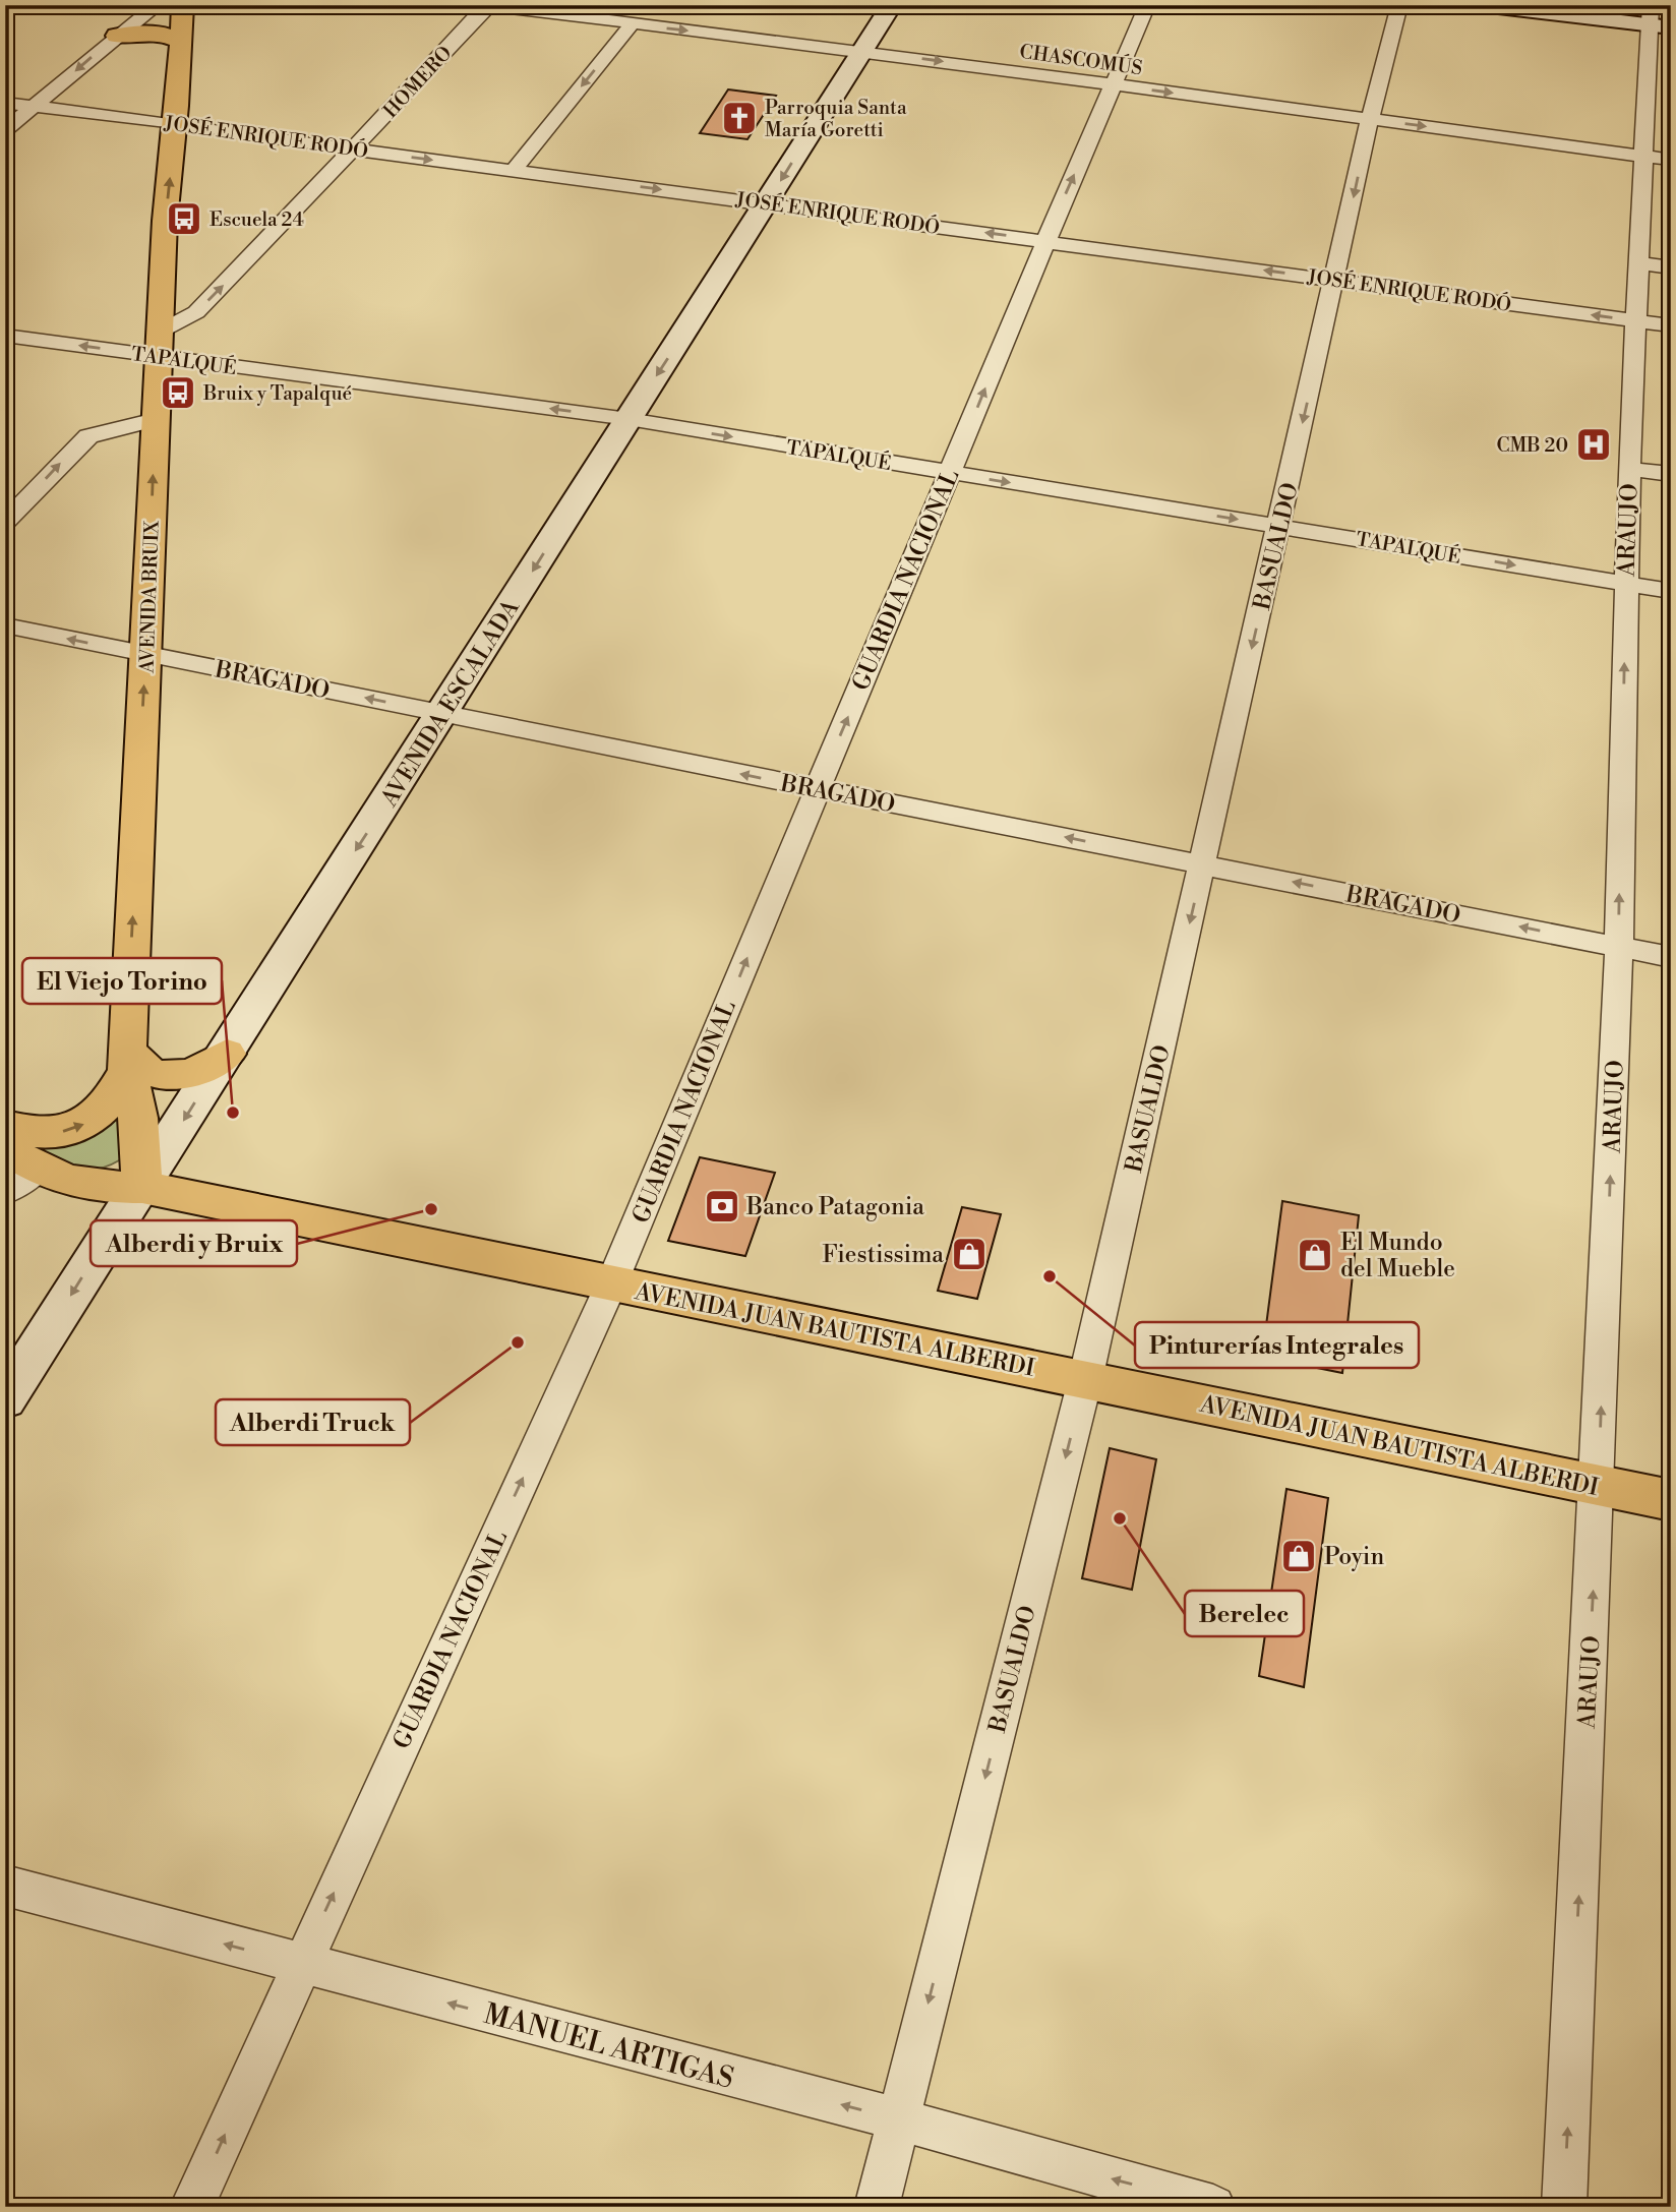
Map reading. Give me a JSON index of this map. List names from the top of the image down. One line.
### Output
{"streets":{"main road":["AVENIDA BRUIX","AVENIDA JUAN BAUTISTA ALBERDI"],"street":["CHASCOMÚS","HOMERO","JOSÉ ENRIQUE RODÓ","TAPALQUÉ","ARAUJO","BASUALDO","GUARDIA NACIONAL","BRAGADO","AVENIDA ESCALADA","MANUEL ARTIGAS"]},"crossings":[["CHASCOMÚS","HOMERO"],["CHASCOMÚS","ARAUJO"],["CHASCOMÚS","BASUALDO"],["CHASCOMÚS","GUARDIA NACIONAL"],["CHASCOMÚS","AVENIDA ESCALADA"],["HOMERO","JOSÉ ENRIQUE RODÓ"],["HOMERO","TAPALQUÉ"],["HOMERO","AVENIDA BRUIX"],["JOSÉ ENRIQUE RODÓ","ARAUJO"],["JOSÉ ENRIQUE RODÓ","BASUALDO"],["JOSÉ ENRIQUE RODÓ","GUARDIA NACIONAL"],["JOSÉ ENRIQUE RODÓ","AVENIDA BRUIX"],["JOSÉ ENRIQUE RODÓ","AVENIDA ESCALADA"],["TAPALQUÉ","ARAUJO"],["TAPALQUÉ","BASUALDO"],["TAPALQUÉ","GUARDIA NACIONAL"],["TAPALQUÉ","AVENIDA BRUIX"],["TAPALQUÉ","AVENIDA ESCALADA"],["ARAUJO","BRAGADO"],["ARAUJO","AVENIDA JUAN BAUTISTA ALBERDI"],["BASUALDO","BRAGADO"],["BASUALDO","AVENIDA JUAN BAUTISTA ALBERDI"],["BASUALDO","MANUEL ARTIGAS"],["GUARDIA NACIONAL","BRAGADO"],["GUARDIA NACIONAL","AVENIDA JUAN BAUTISTA ALBERDI"],["GUARDIA NACIONAL","MANUEL ARTIGAS"],["AVENIDA BRUIX","BRAGADO"],["AVENIDA BRUIX","AVENIDA ESCALADA"],["AVENIDA BRUIX","AVENIDA JUAN BAUTISTA ALBERDI"],["BRAGADO","AVENIDA ESCALADA"],["AVENIDA ESCALADA","AVENIDA JUAN BAUTISTA ALBERDI"]],"one_way":["CHASCOMÚS","ARAUJO","BASUALDO","GUARDIA NACIONAL","AVENIDA BRUIX","BRAGADO","AVENIDA ESCALADA","MANUEL ARTIGAS"],"places":{"church":["Parroquia Santa María Goretti"],"bus stop":["Escuela 24","Bruix y Tapalqué"],"hospital":["CMB 20"],"other":["El Viejo Torino","Alberdi y Bruix","Pinturerías Integrales","Alberdi Truck","Berelec"],"bank":["Banco Patagonia"],"shop":["Fiestissima","El Mundo del Mueble","Poyin"]}}
